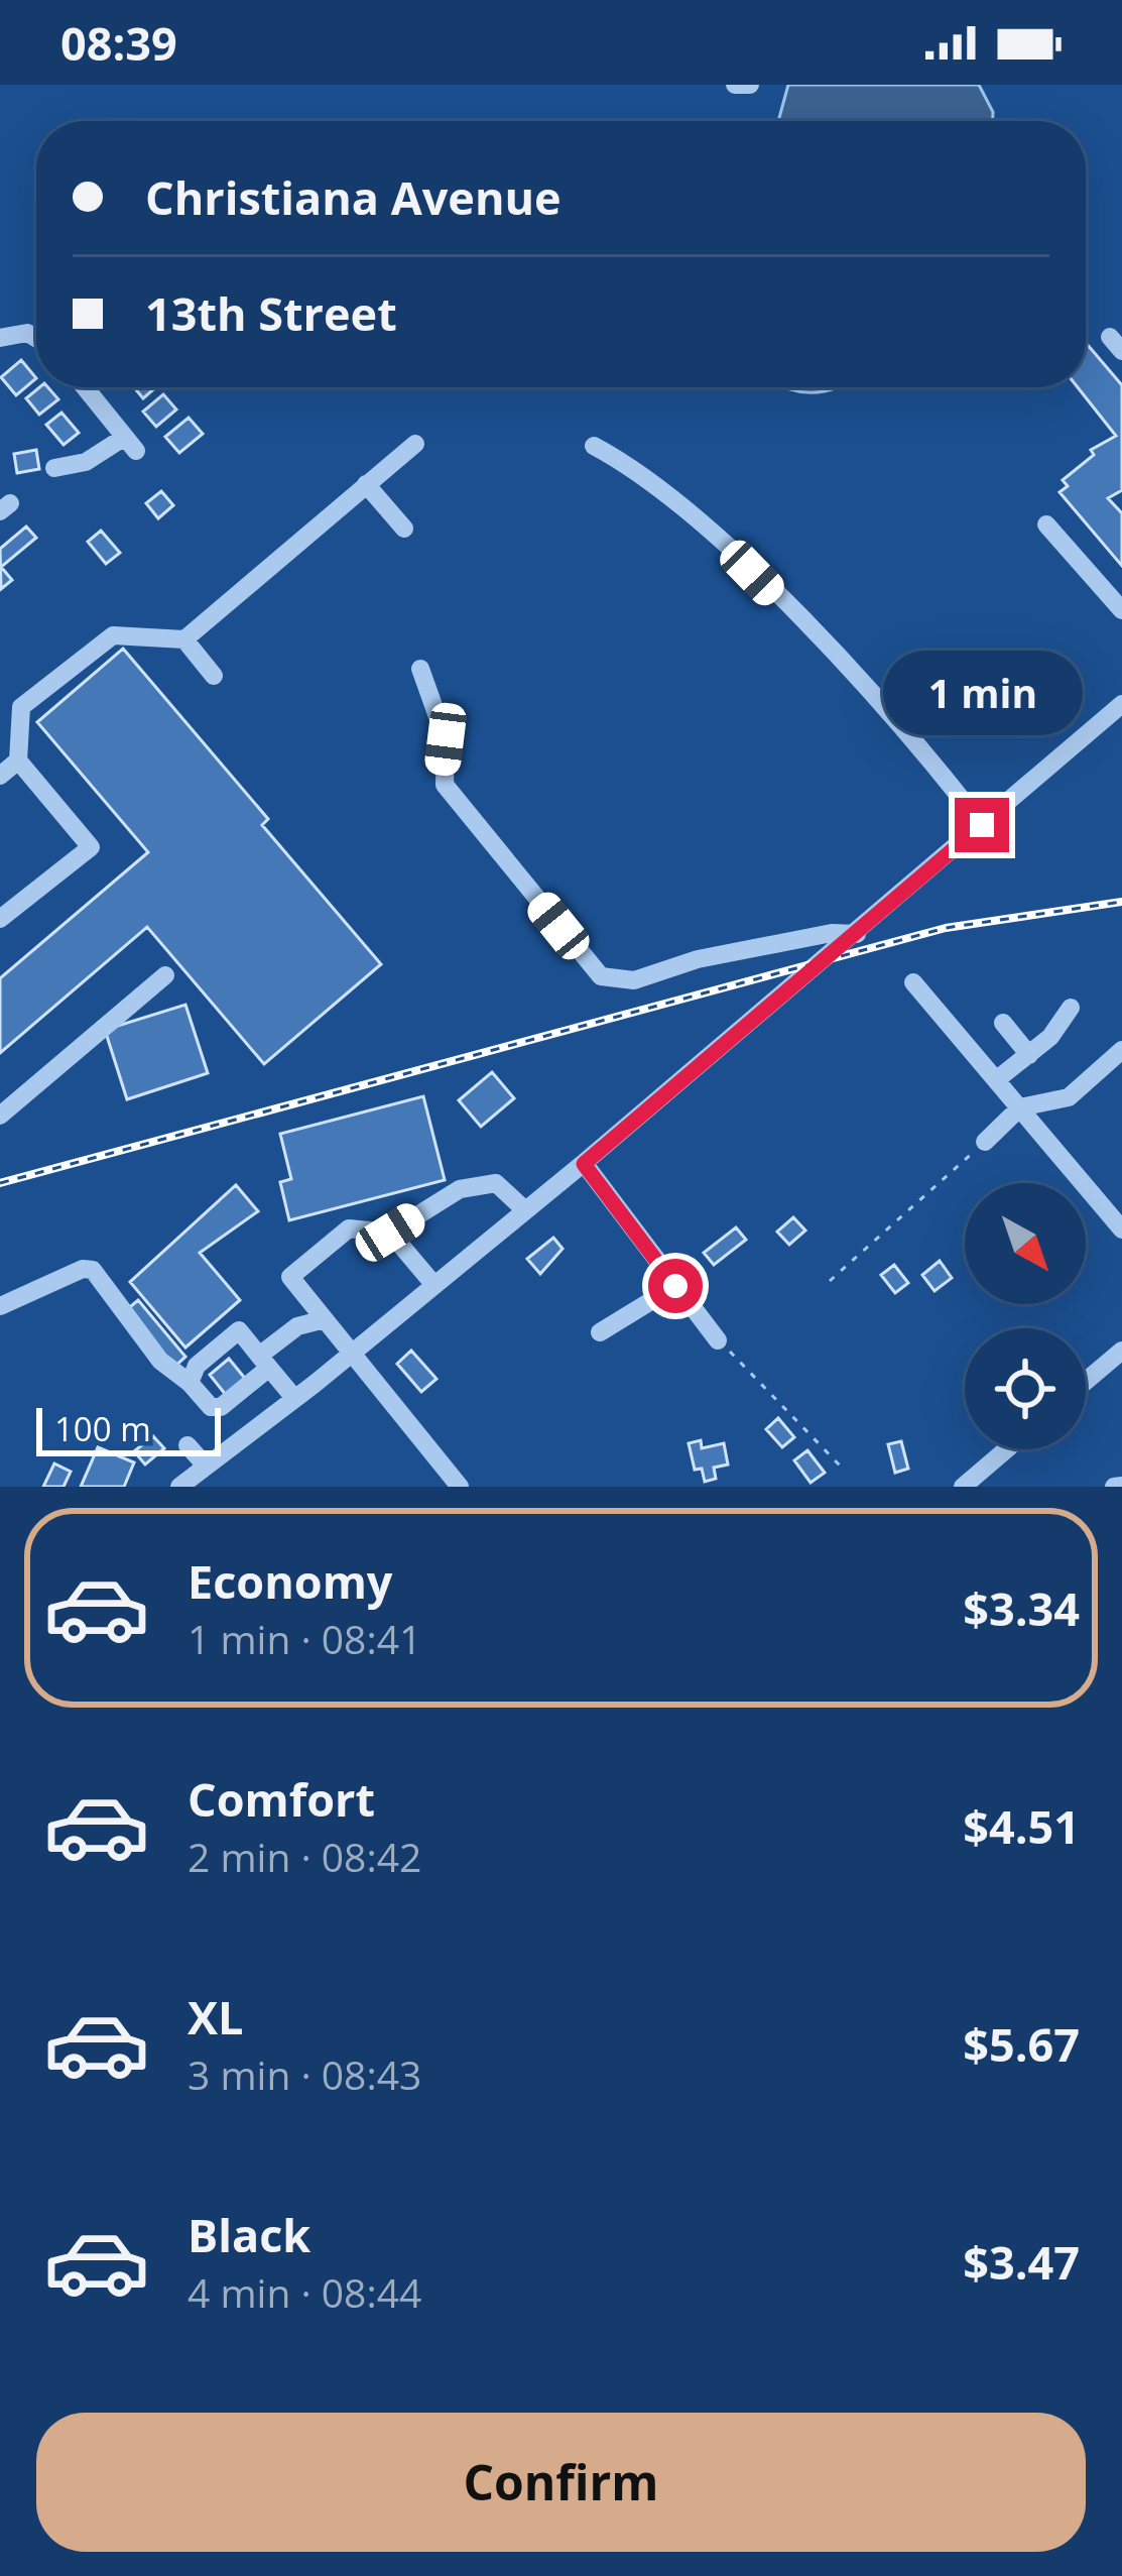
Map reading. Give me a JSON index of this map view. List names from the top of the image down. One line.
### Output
{"scale_bar":"100 m","north":"bottom right","page":{"status":"08:39","banner":["Christiana Avenue","13th Street"],"bubble":"1 min","scale":"100 m","list":[{"name":"Economy","note":"1 min · 08:41","value":"$3.34"},{"name":"Comfort","note":"2 min · 08:42","value":"$4.51"},{"name":"XL","note":"3 min · 08:43","value":"$5.67"},{"name":"Black","note":"4 min · 08:44","value":"$3.47"}],"buttons":"Confirm"}}
